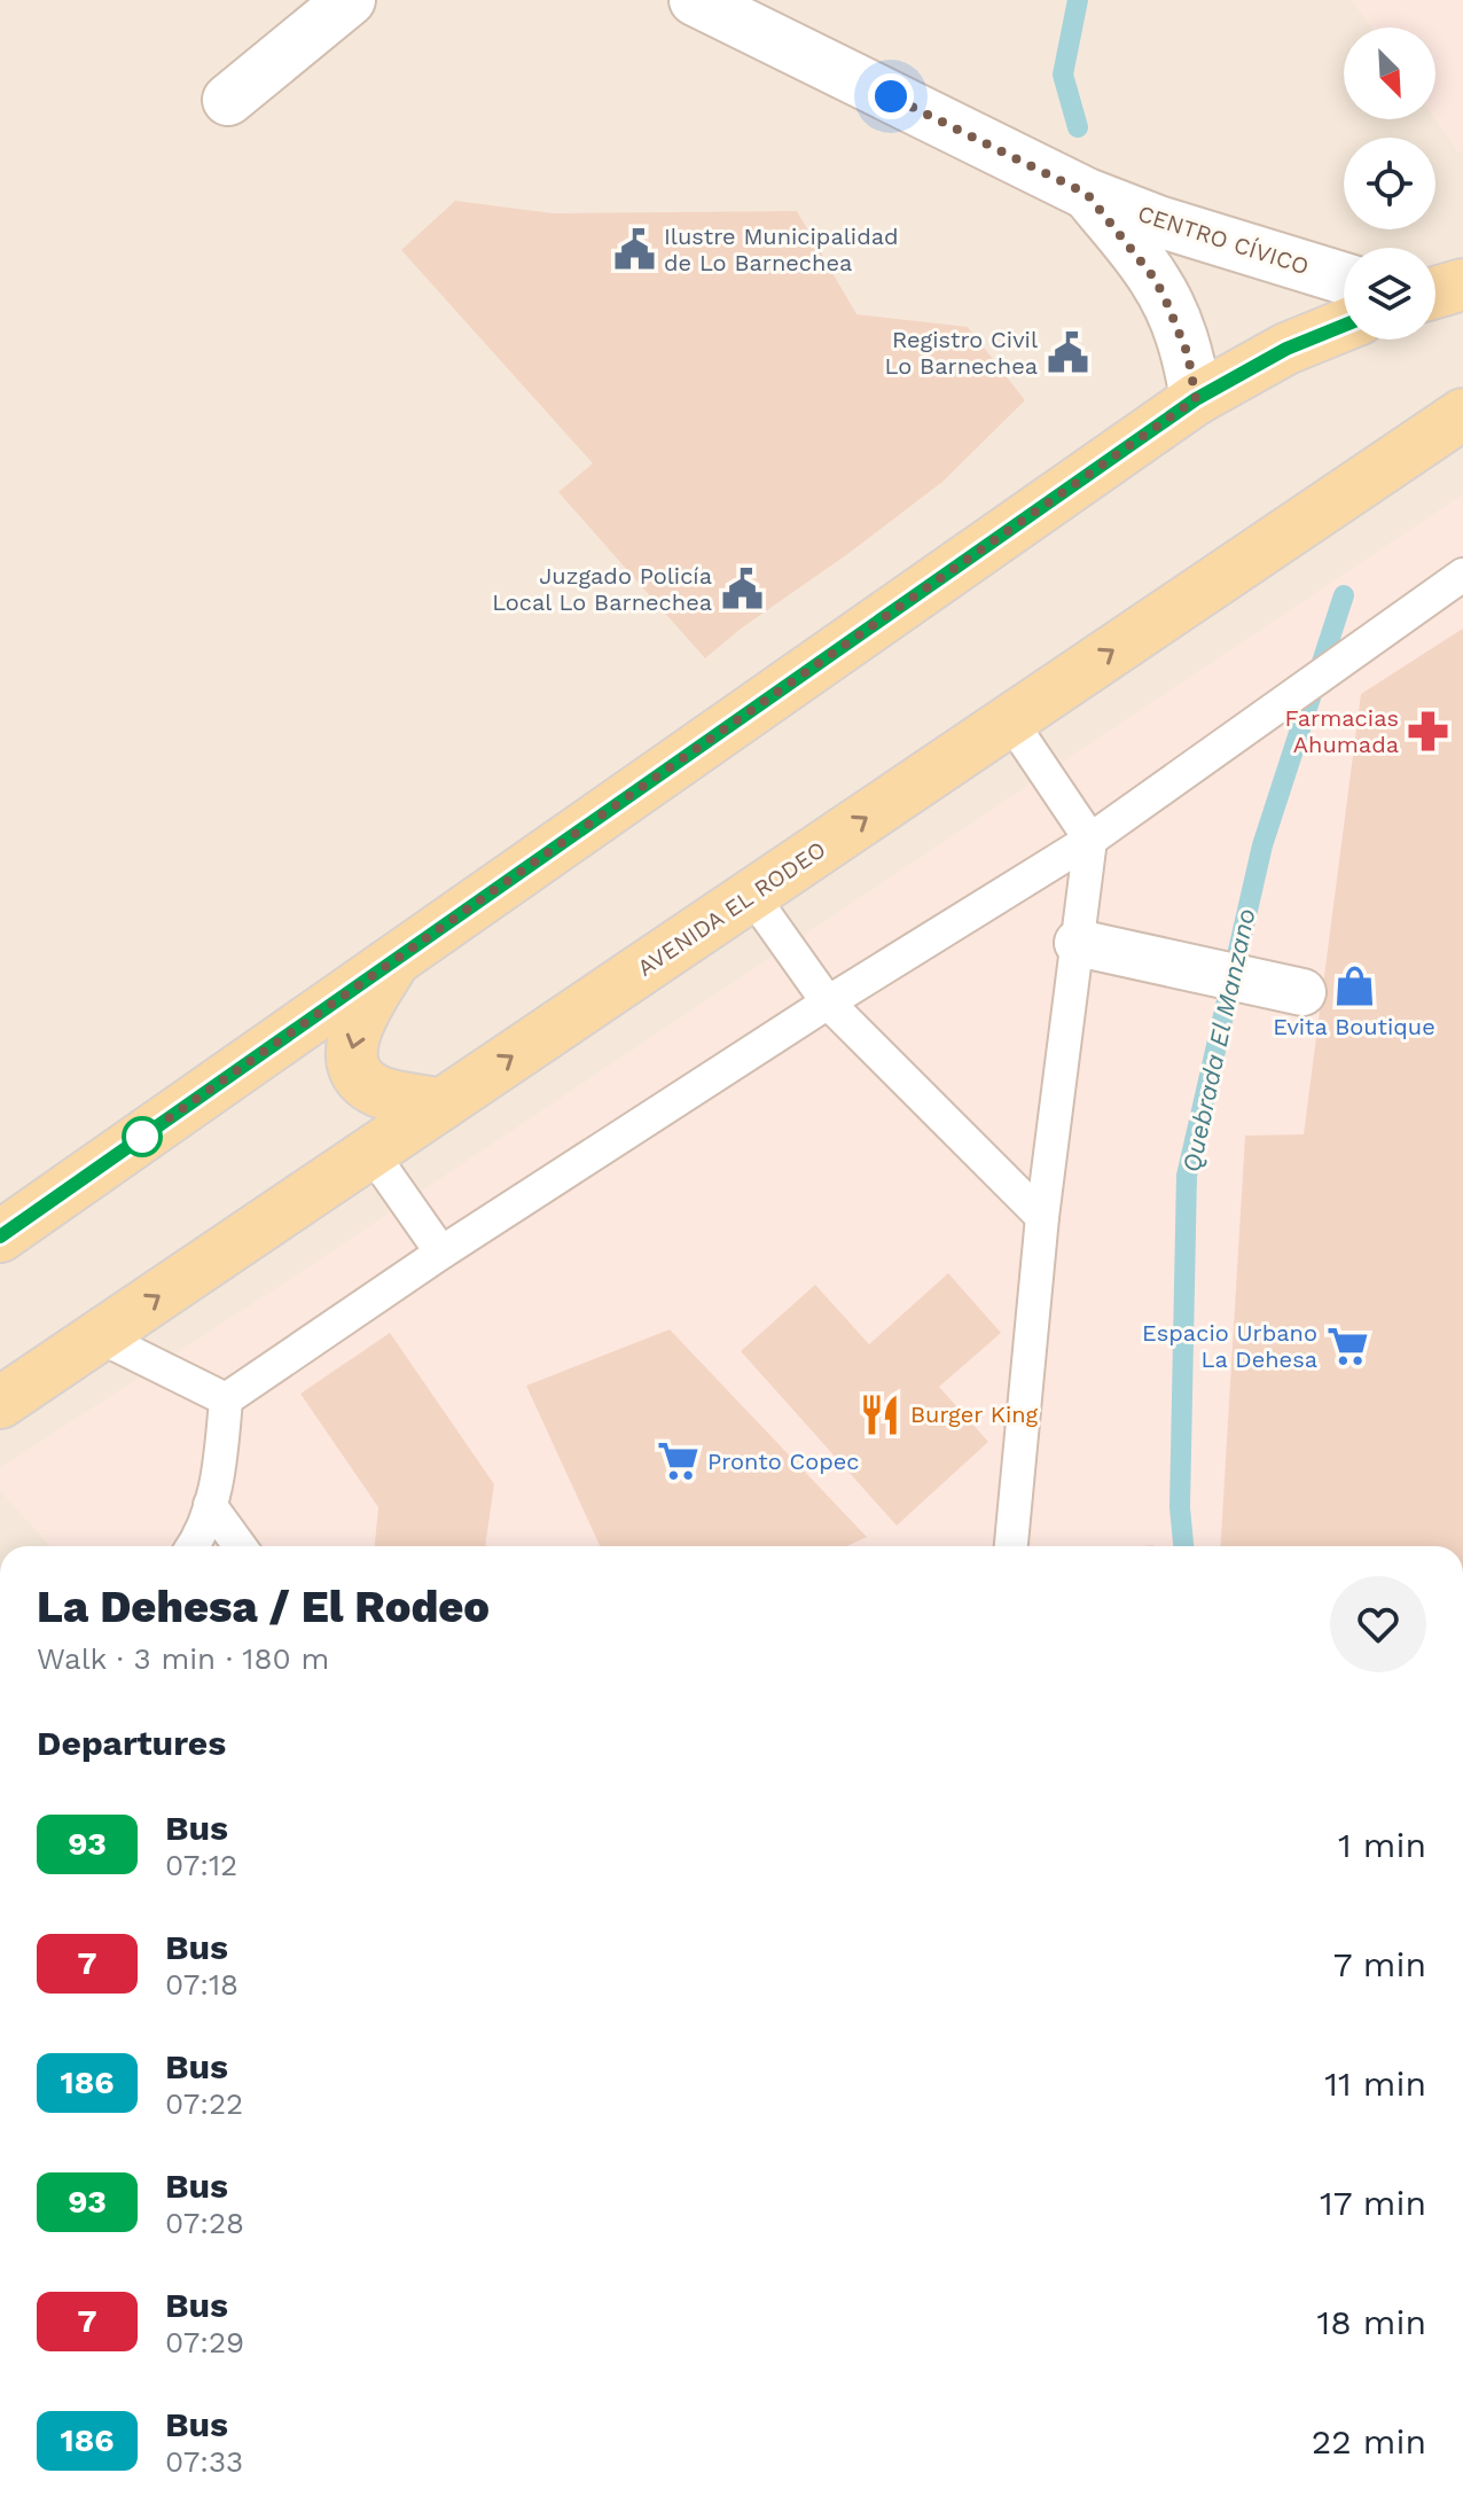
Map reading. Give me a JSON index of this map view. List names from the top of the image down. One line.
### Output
{"streets":{"main road":["AVENIDA EL RODEO"],"street":["CENTRO CÍVICO"]},"water":["Quebrada El Manzano"],"places":{"public building":["Ilustre Municipalidad de Lo Barnechea","Registro Civil Lo Barnechea","Juzgado Policía Local Lo Barnechea"],"pharmacy":["Farmacias Ahumada"],"shop":["Evita Boutique"],"supermarket":["Espacio Urbano La Dehesa","Pronto Copec"],"restaurant":["Burger King"]},"lines":["bus line 93"],"north":"bottom right","page":{"heading":[["La Dehesa / El Rodeo","Walk · 3 min · 180 m"],"Departures"],"list":[{"mark":"93","name":"Bus","note":"07:12","value":"1 min"},{"mark":"7","name":"Bus","note":"07:18","value":"7 min"},{"mark":"186","name":"Bus","note":"07:22","value":"11 min"},{"mark":"93","name":"Bus","note":"07:28","value":"17 min"},{"mark":"7","name":"Bus","note":"07:29","value":"18 min"},{"mark":"186","name":"Bus","note":"07:33","value":"22 min"}]}}
